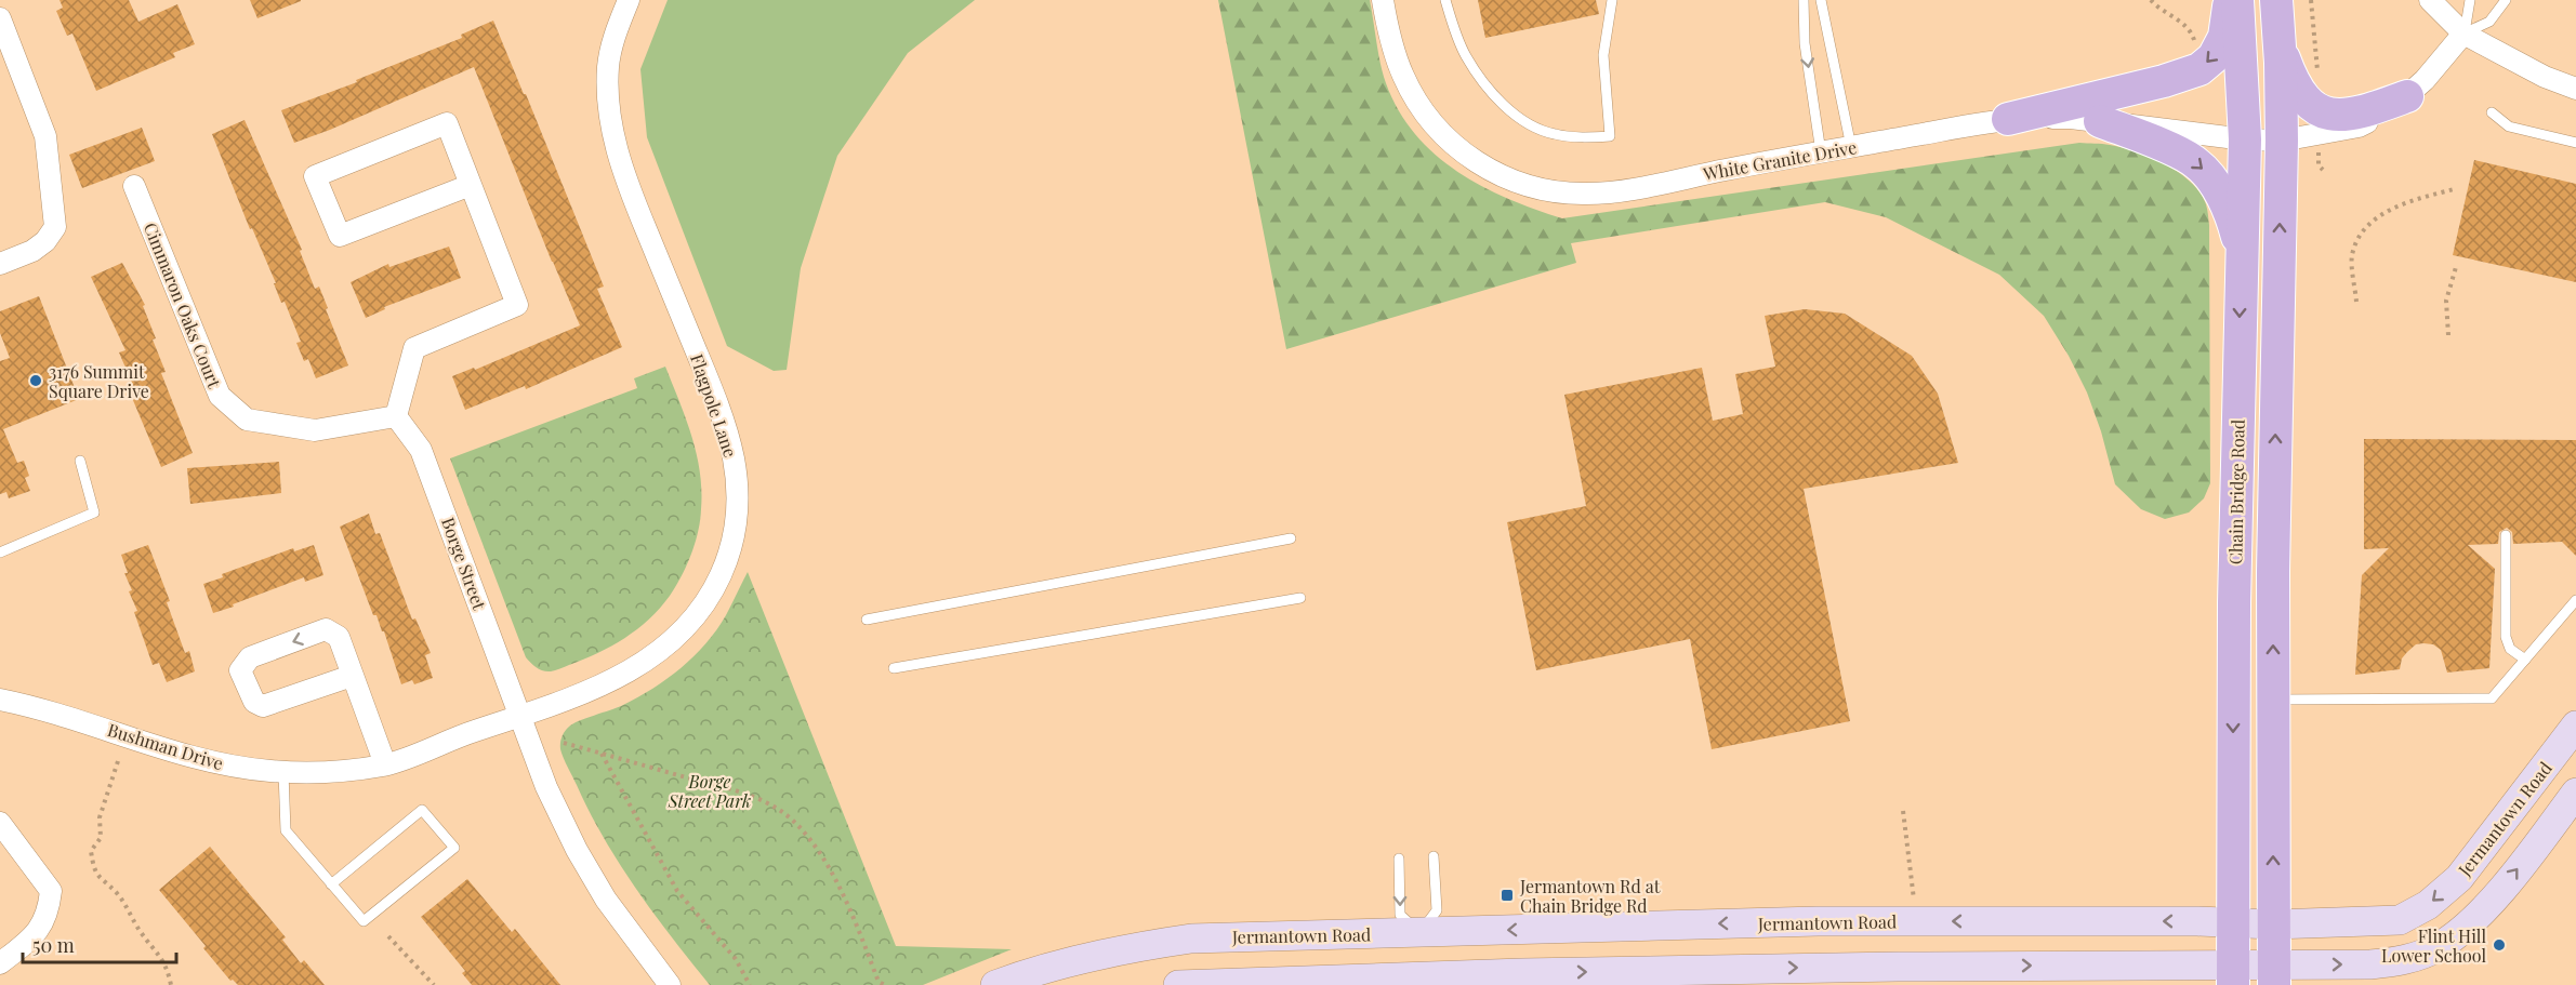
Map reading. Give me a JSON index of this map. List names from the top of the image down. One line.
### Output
{"streets":{"main road":["Chain Bridge Road","Jermantown Road"],"street":["White Granite Drive","Cimmaron Oaks Court","Flagpole Lane","Borge Street","Bushman Drive"]},"crossings":[["White Granite Drive","Chain Bridge Road"],["Cimmaron Oaks Court","Borge Street"],["Flagpole Lane","Borge Street"],["Flagpole Lane","Bushman Drive"],["Chain Bridge Road","Jermantown Road"],["Borge Street","Bushman Drive"]],"parks":["Borge Street Park"],"places":{"other":["3176 Summit Square Drive","Flint Hill Lower School"],"transit":["Jermantown Rd at Chain Bridge Rd"]},"scale_bar":"50 m"}
